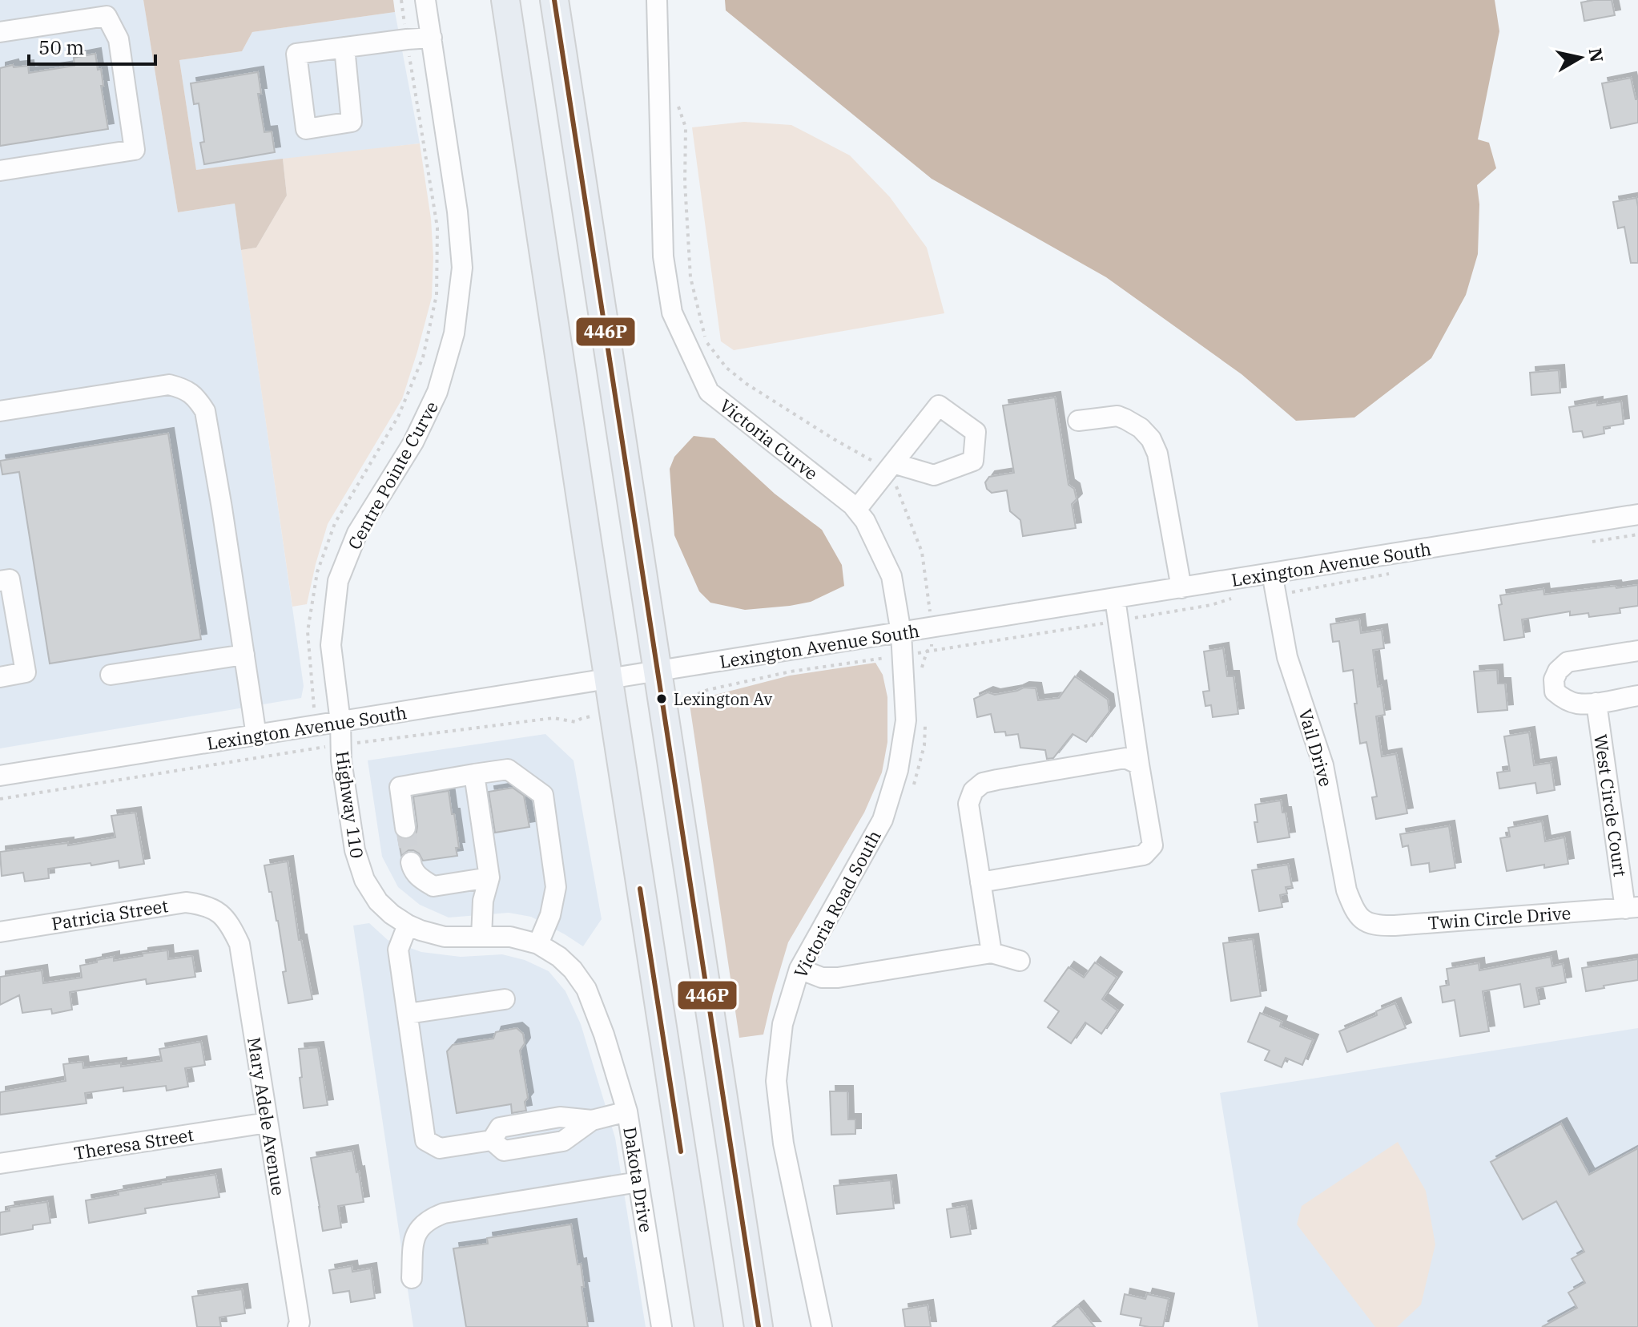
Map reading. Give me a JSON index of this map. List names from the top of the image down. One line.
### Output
{"streets":{"street":["Victoria Curve","Centre Pointe Curve","Lexington Avenue South","Vail Drive","Highway 110","West Circle Court","Victoria Road South","Patricia Street","Twin Circle Drive","Mary Adele Avenue","Theresa Street","Dakota Drive"]},"crossings":[["Victoria Curve","Lexington Avenue South"],["Victoria Curve","Victoria Road South"],["Centre Pointe Curve","Lexington Avenue South"],["Centre Pointe Curve","Highway 110"],["Lexington Avenue South","Vail Drive"],["Lexington Avenue South","Highway 110"],["Lexington Avenue South","Victoria Road South"],["Vail Drive","Twin Circle Drive"],["Highway 110","Dakota Drive"],["West Circle Court","Twin Circle Drive"],["Patricia Street","Mary Adele Avenue"],["Mary Adele Avenue","Theresa Street"]],"places":["Lexington Av"],"lines":["transit line 446P"],"scale_bar":"50 m","north":"right"}
